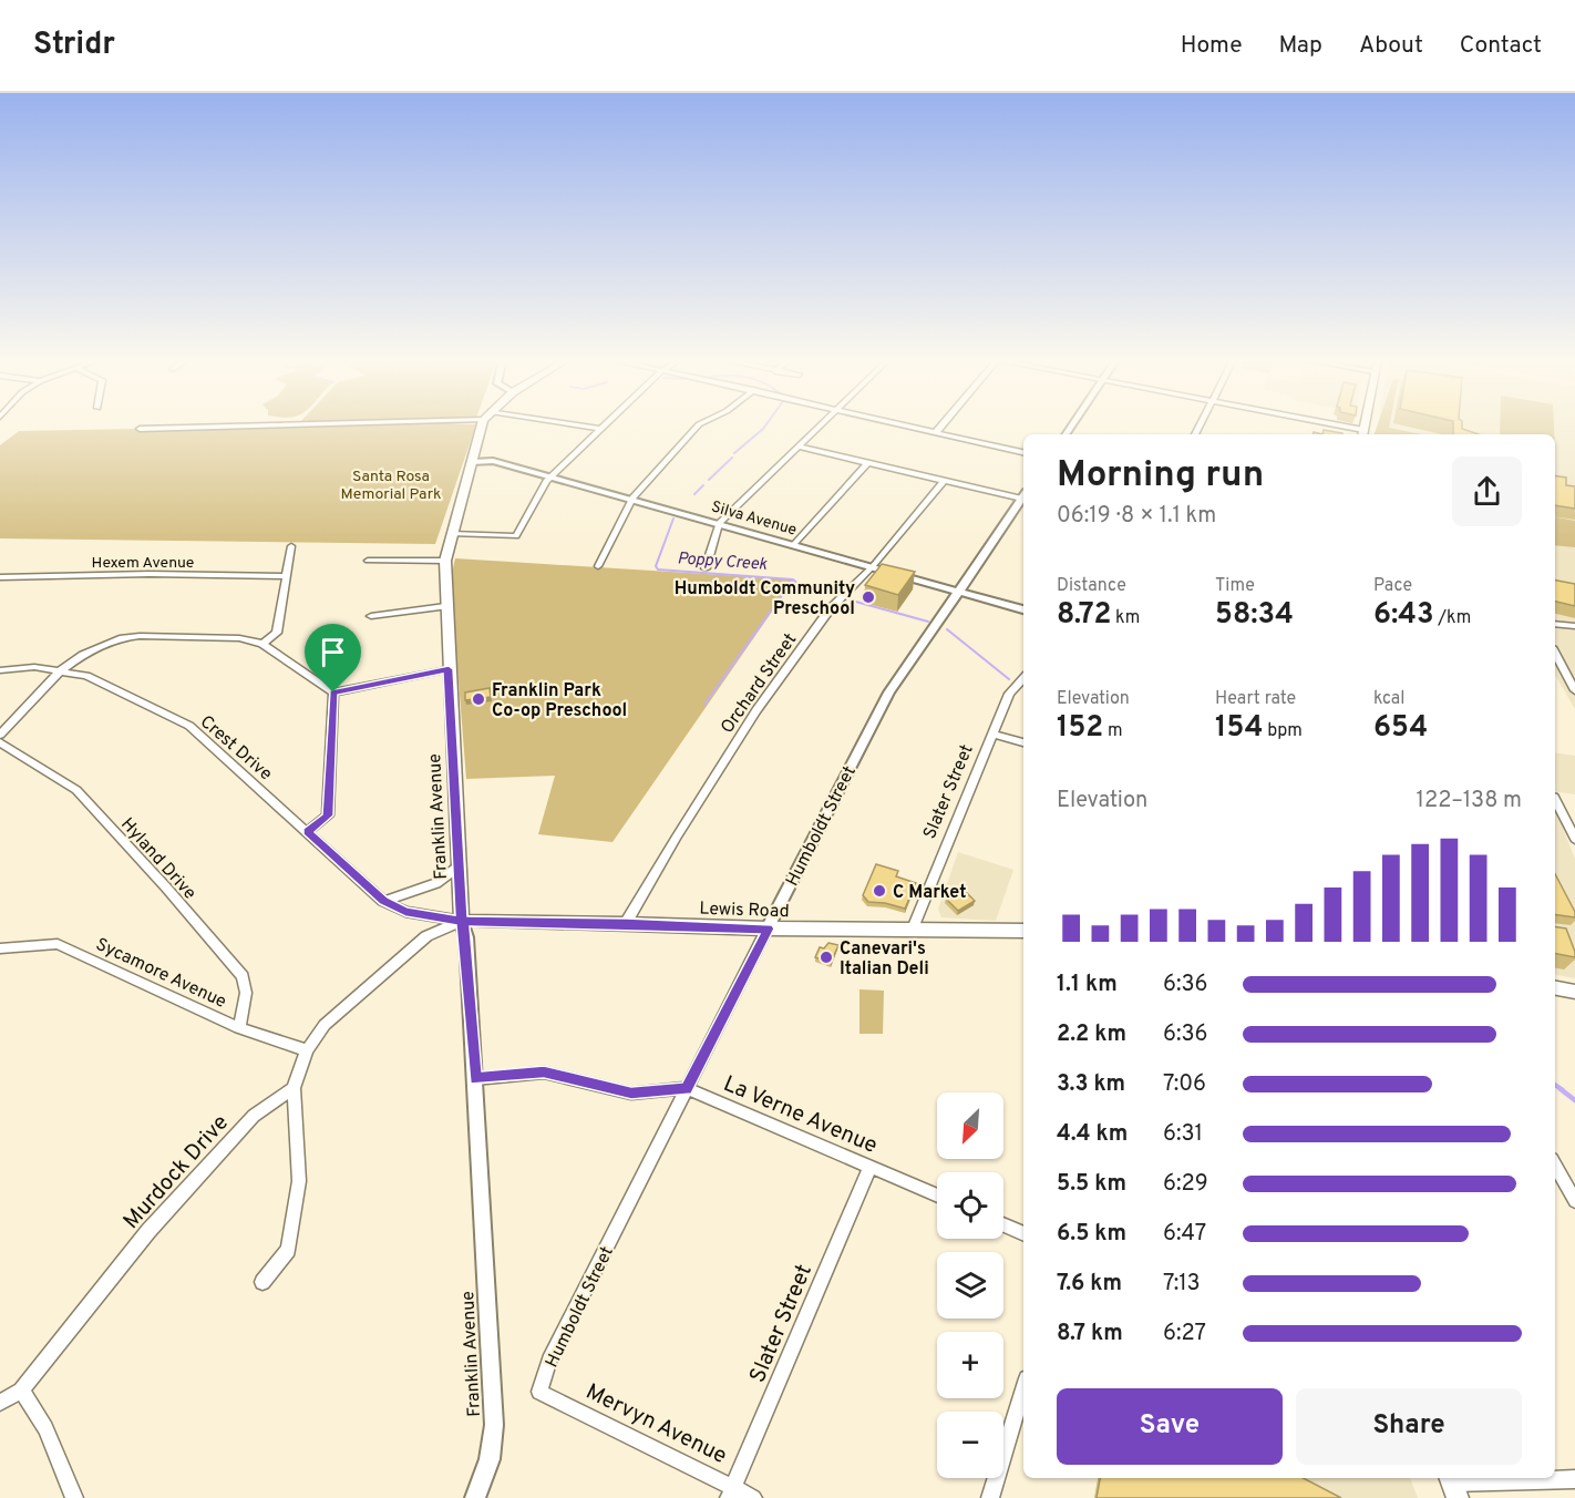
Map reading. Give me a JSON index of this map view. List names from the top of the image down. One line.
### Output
{"streets":{"main road":["Franklin Avenue","Lewis Road"],"street":["Silva Avenue","Hexem Avenue","Orchard Street","Crest Drive","Slater Street","Humboldt Street","Hyland Drive","Sycamore Avenue","La Verne Avenue","Murdock Drive","Mervyn Avenue"]},"crossings":[["Silva Avenue","Orchard Street"],["Silva Avenue","Franklin Avenue"],["Silva Avenue","Humboldt Street"],["Orchard Street","Lewis Road"],["Crest Drive","Franklin Avenue"],["Crest Drive","Lewis Road"],["Slater Street","Lewis Road"],["Slater Street","La Verne Avenue"],["Slater Street","Mervyn Avenue"],["Franklin Avenue","Lewis Road"],["Franklin Avenue","La Verne Avenue"],["Humboldt Street","Lewis Road"],["Humboldt Street","La Verne Avenue"],["Humboldt Street","Mervyn Avenue"],["Hyland Drive","Sycamore Avenue"]],"water":["Poppy Creek"],"parks":["Santa Rosa Memorial Park"],"places":["Humboldt Community Preschool","Franklin Park Co-op Preschool","C Market","Canevari's Italian Deli"],"north":"bottom left","page":{"header":"Stridr","nav":["Home","Map","About","Contact"],"heading":["Morning run","06:19 · 8 × 1.1 km"],"stats":[["Distance","8.72 km"],["Time","58:34"],["Pace","6:43 /km"],["Elevation","152 m"],["Heart rate","154 bpm"],["kcal","654"]],"chart":["Elevation","122–138 m"],"list":[{"name":"1.1 km","note":"6:36"},{"name":"2.2 km","note":"6:36"},{"name":"3.3 km","note":"7:06"},{"name":"4.4 km","note":"6:31"},{"name":"5.5 km","note":"6:29"},{"name":"6.5 km","note":"6:47"},{"name":"7.6 km","note":"7:13"},{"name":"8.7 km","note":"6:27"}],"map_buttons":["+","−"],"buttons":["Save","Share"]}}
